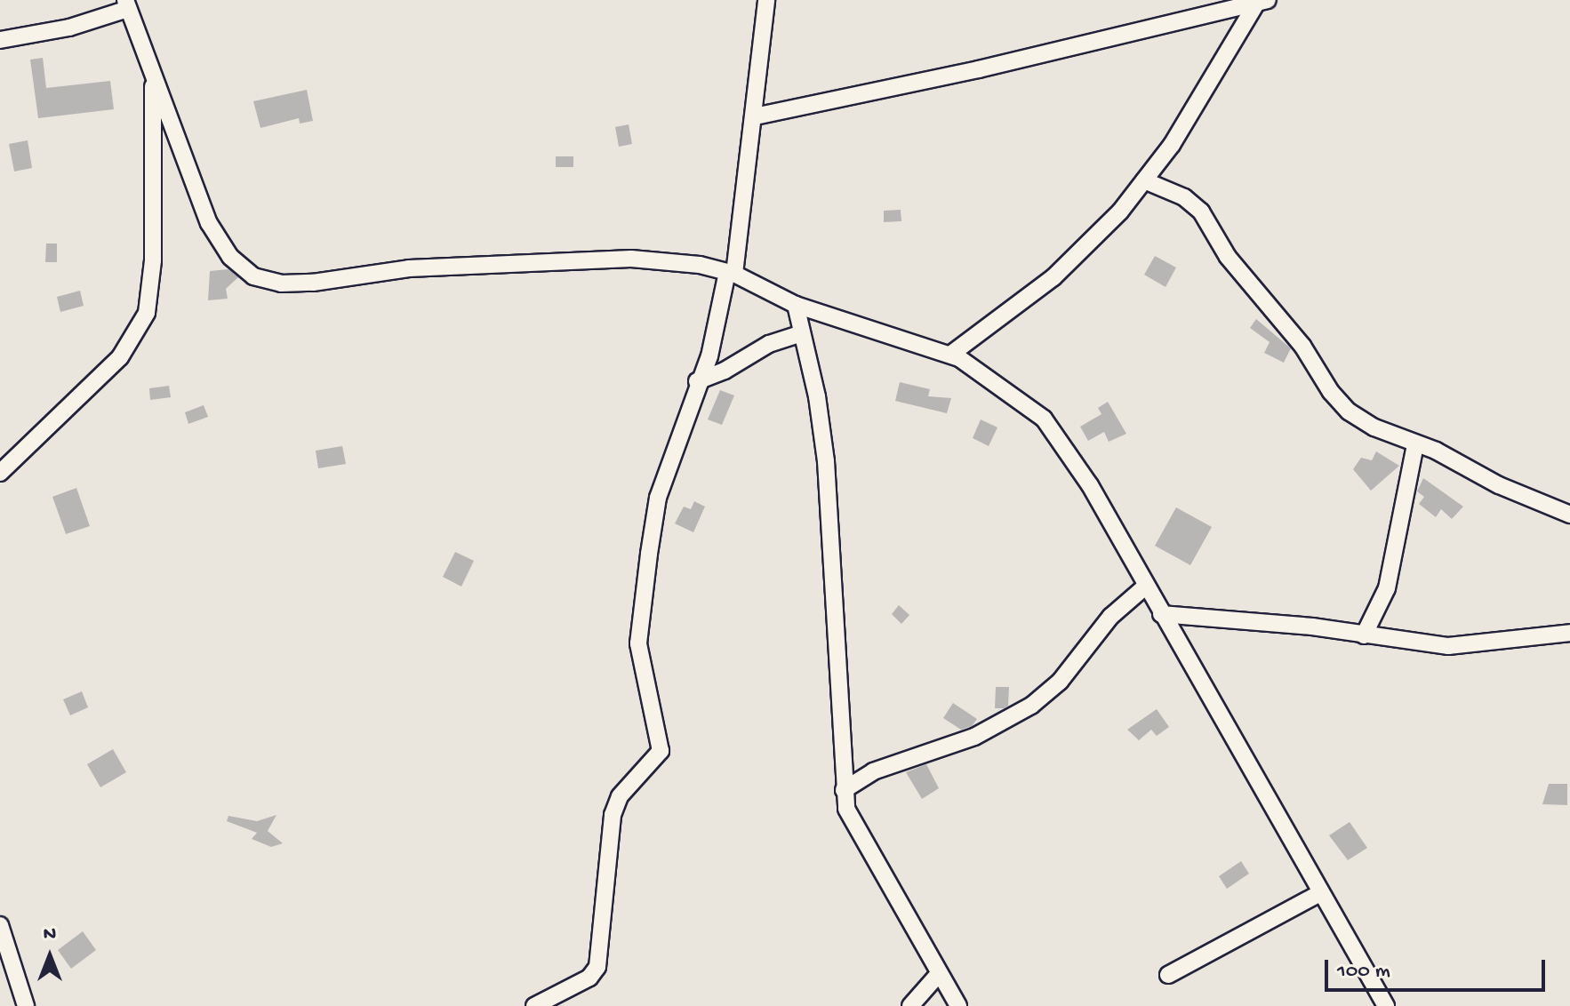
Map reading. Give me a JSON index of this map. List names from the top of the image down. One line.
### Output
{"scale_bar":"100 m","north":"top"}
